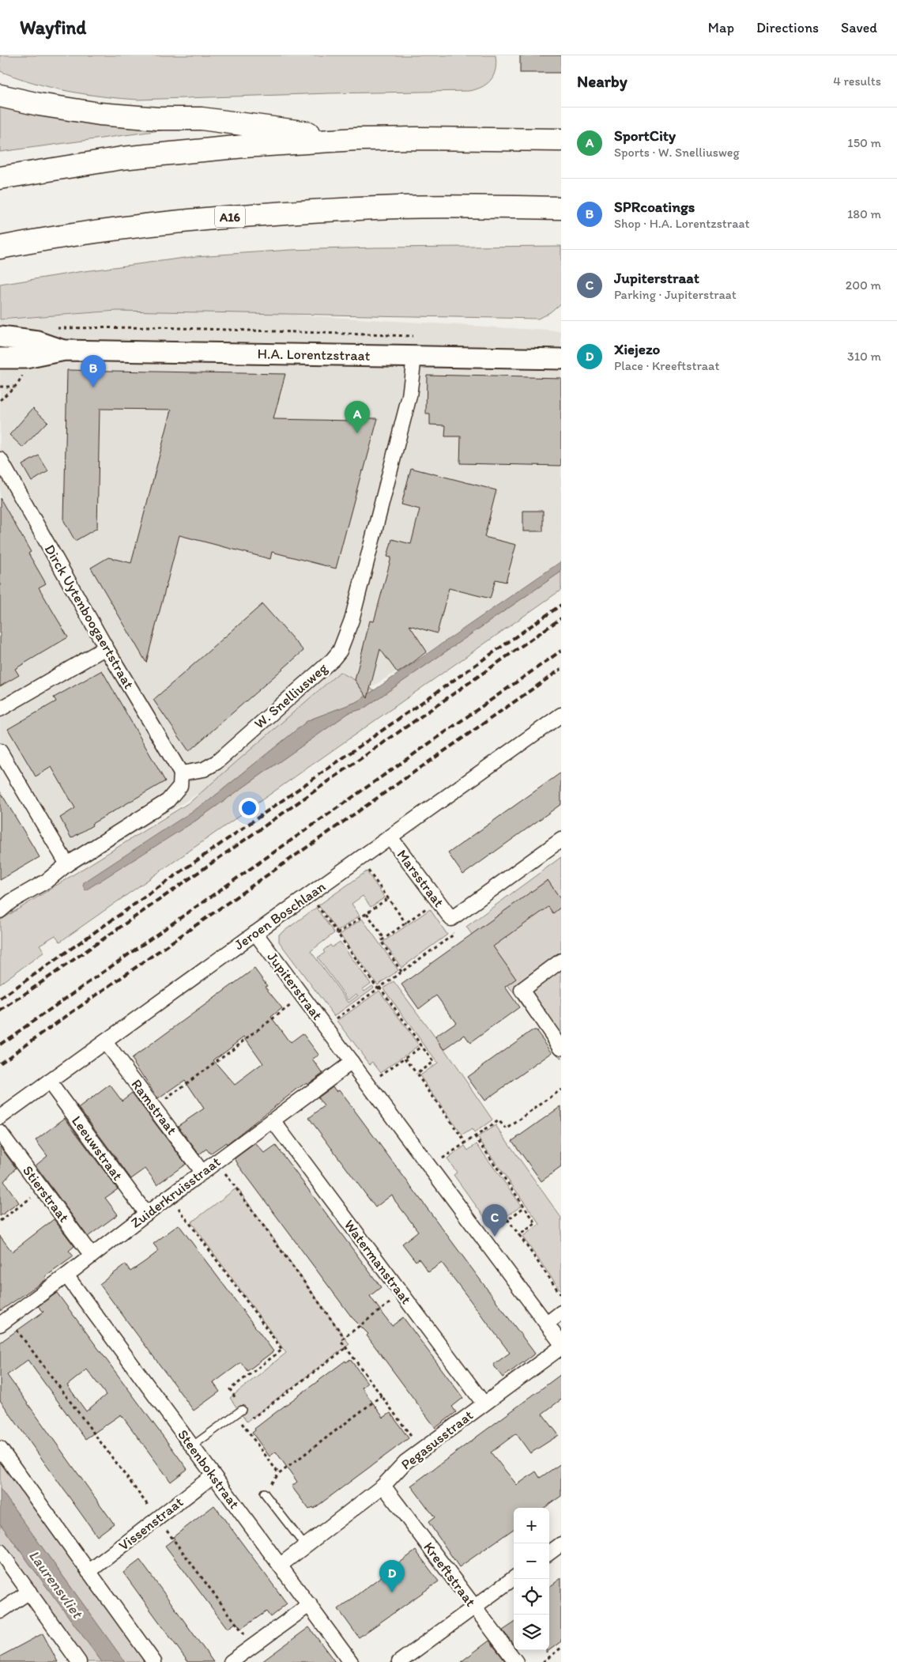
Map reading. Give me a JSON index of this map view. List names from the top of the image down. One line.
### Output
{"streets":{"highway":["A16"],"street":["H.A. Lorentzstraat","Dirck Uytenboogaertstraat","W. Snelliusweg","Marsstraat","Jeroen Boschlaan","Jupiterstraat","Ramstraat","Leeuwstraat","Zuiderkruisstraat","Stierstraat","Watermanstraat","Pegasusstraat","Steenbokstraat","Vissenstraat","Kreeftstraat"]},"crossings":[["H.A. Lorentzstraat","W. Snelliusweg"],["Dirck Uytenboogaertstraat","W. Snelliusweg"],["Marsstraat","Jeroen Boschlaan"],["Jeroen Boschlaan","Jupiterstraat"],["Jeroen Boschlaan","Ramstraat"],["Jeroen Boschlaan","Leeuwstraat"],["Jupiterstraat","Zuiderkruisstraat"],["Ramstraat","Zuiderkruisstraat"],["Leeuwstraat","Zuiderkruisstraat"],["Zuiderkruisstraat","Stierstraat"],["Zuiderkruisstraat","Watermanstraat"],["Zuiderkruisstraat","Steenbokstraat"],["Watermanstraat","Pegasusstraat"],["Pegasusstraat","Steenbokstraat"],["Pegasusstraat","Kreeftstraat"],["Steenbokstraat","Vissenstraat"]],"water":["Laurensvliet"],"page":{"header":"Wayfind","nav":["Map","Directions","Saved"],"heading":["Nearby","4 results"],"list":[{"mark":"A","name":"SportCity","note":"Sports · W. Snelliusweg","value":"150 m"},{"mark":"B","name":"SPRcoatings","note":"Shop · H.A. Lorentzstraat","value":"180 m"},{"mark":"C","name":"Jupiterstraat","note":"Parking · Jupiterstraat","value":"200 m"},{"mark":"D","name":"Xiejezo","note":"Place · Kreeftstraat","value":"310 m"}],"pins":["B","A","C","D"],"map_buttons":["+","−"]}}
